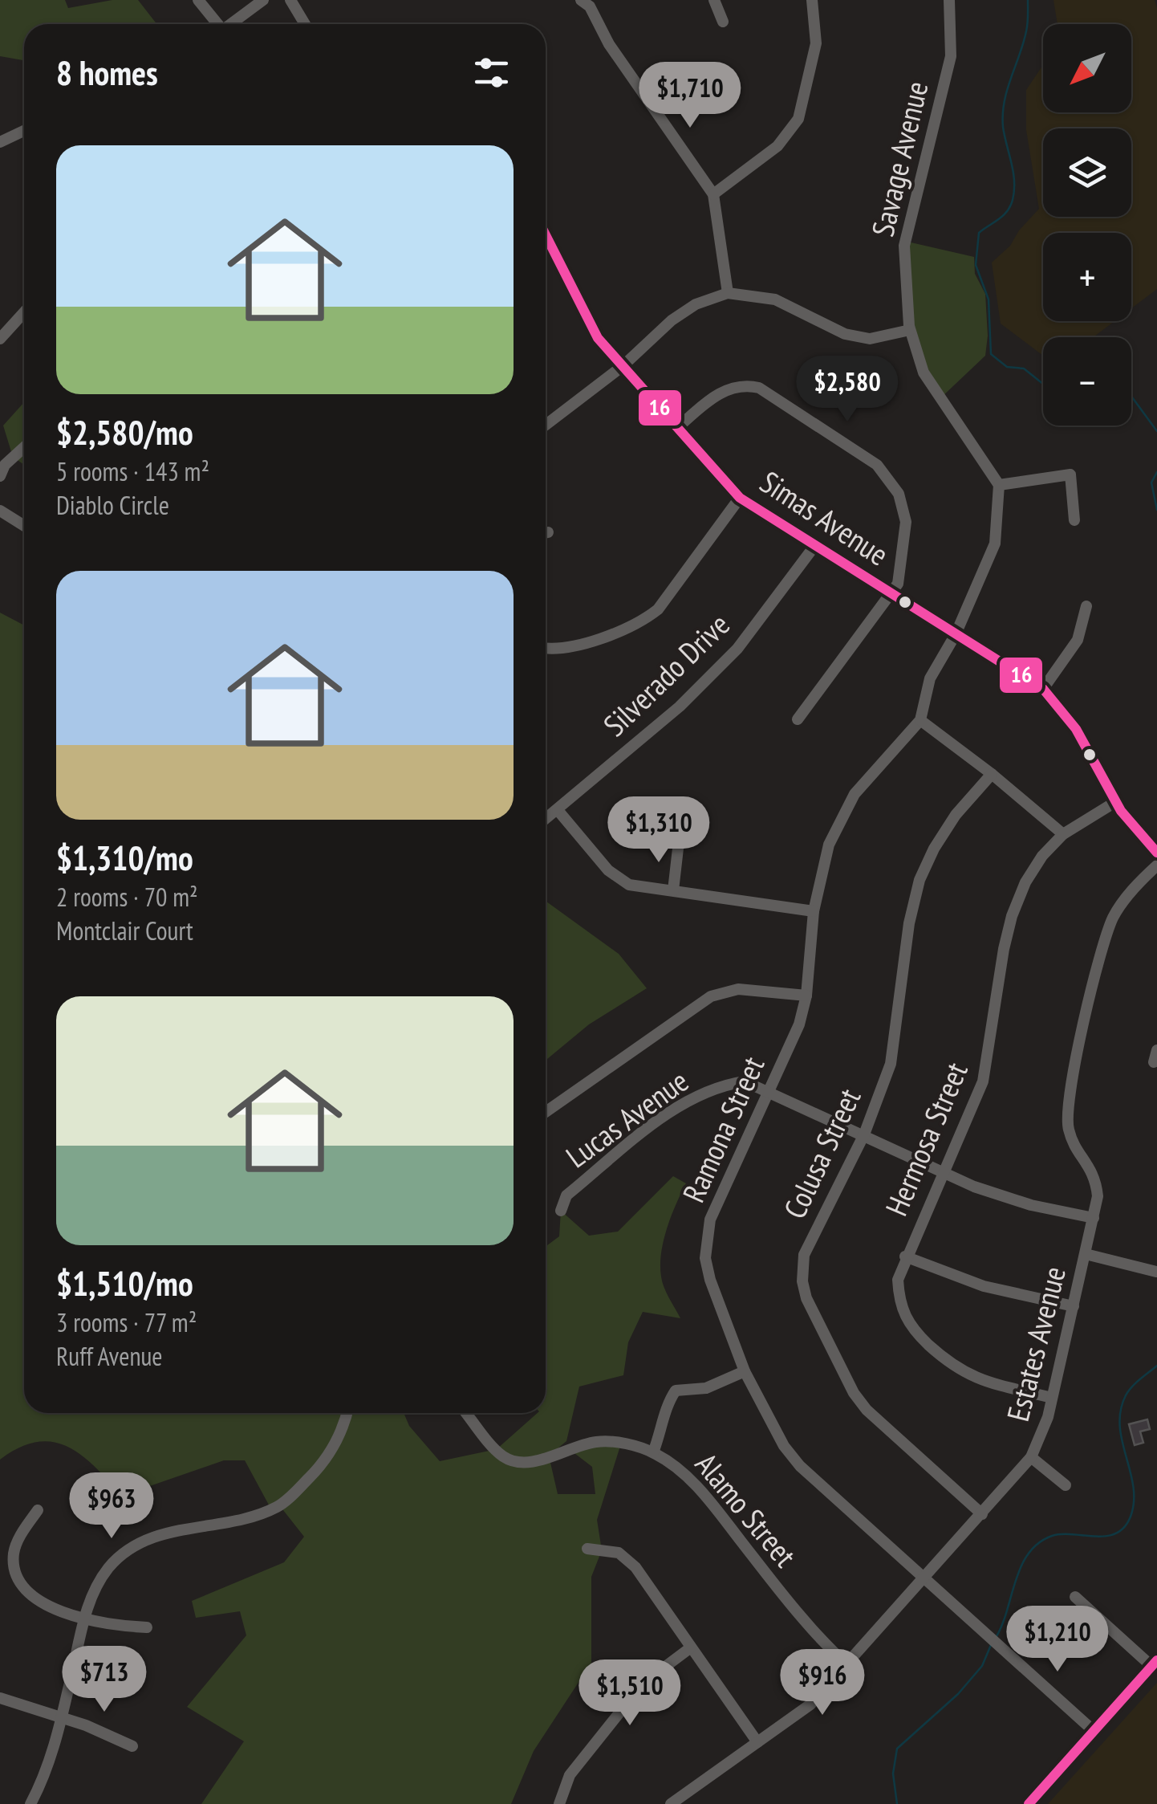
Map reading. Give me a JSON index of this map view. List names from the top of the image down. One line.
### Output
{"streets":{"street":["Savage Avenue","Simas Avenue","Silverado Drive","Lucas Avenue","Ramona Street","Hermosa Street","Colusa Street","Estates Avenue","Alamo Street"]},"crossings":[["Simas Avenue","Silverado Drive"],["Simas Avenue","Ramona Street"],["Simas Avenue","Hermosa Street"],["Lucas Avenue","Ramona Street"],["Lucas Avenue","Hermosa Street"],["Lucas Avenue","Colusa Street"],["Lucas Avenue","Estates Avenue"],["Ramona Street","Estates Avenue"],["Hermosa Street","Estates Avenue"],["Colusa Street","Estates Avenue"],["Estates Avenue","Alamo Street"]],"lines":["transit line 16"],"north":"bottom left","page":{"map_buttons":["+","−"],"heading":"8 homes","price":["$1,710","$2,580","$1,310","$963","$1,210","$713","$916","$1,510"],"list":[{"name":"$2,580/mo","note":"5 rooms · 143 m² · Diablo Circle"},{"name":"$1,310/mo","note":"2 rooms · 70 m² · Montclair Court"},{"name":"$1,510/mo","note":"3 rooms · 77 m² · Ruff Avenue"}]}}
